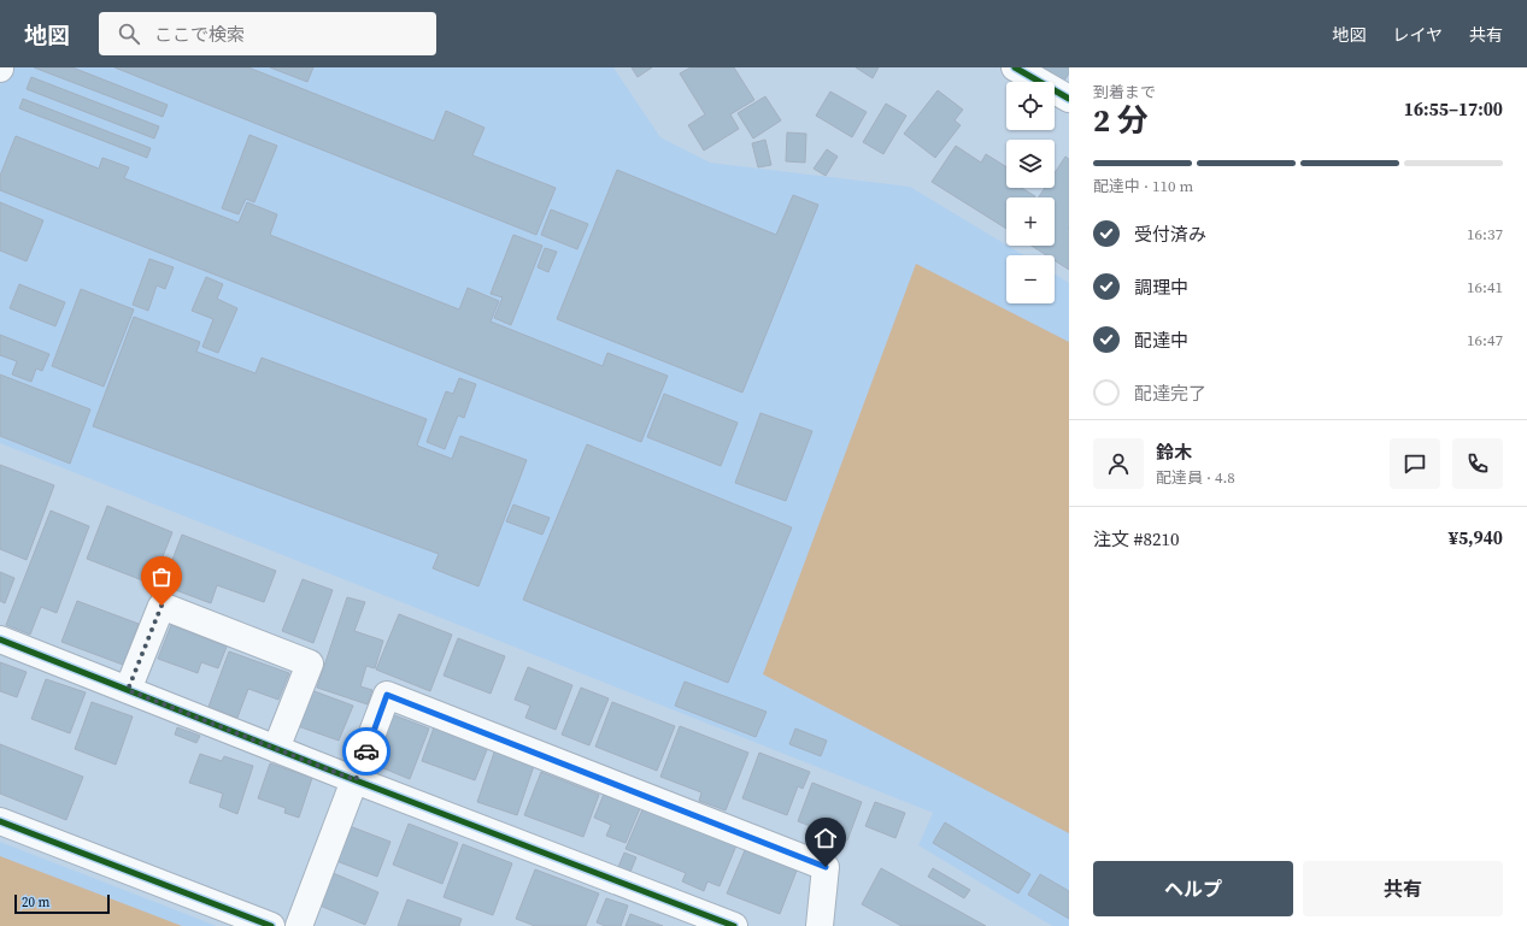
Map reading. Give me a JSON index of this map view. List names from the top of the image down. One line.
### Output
{"scale_bar":"20 m","page":{"header":"地図","search":"ここで検索","nav":["地図","レイヤ","共有"],"heading":["2 分","到着まで","16:55–17:00"],"panel":["鈴木","配達員 · 4.8","注文 #8210","¥5,940"],"map_buttons":["+","−"],"bar":"配達中 · 110 m","list":[["受付済み","16:37"],["調理中","16:41"],["配達中","16:47"],"配達完了"],"buttons":["ヘルプ","共有"],"scale":"20 m"}}
